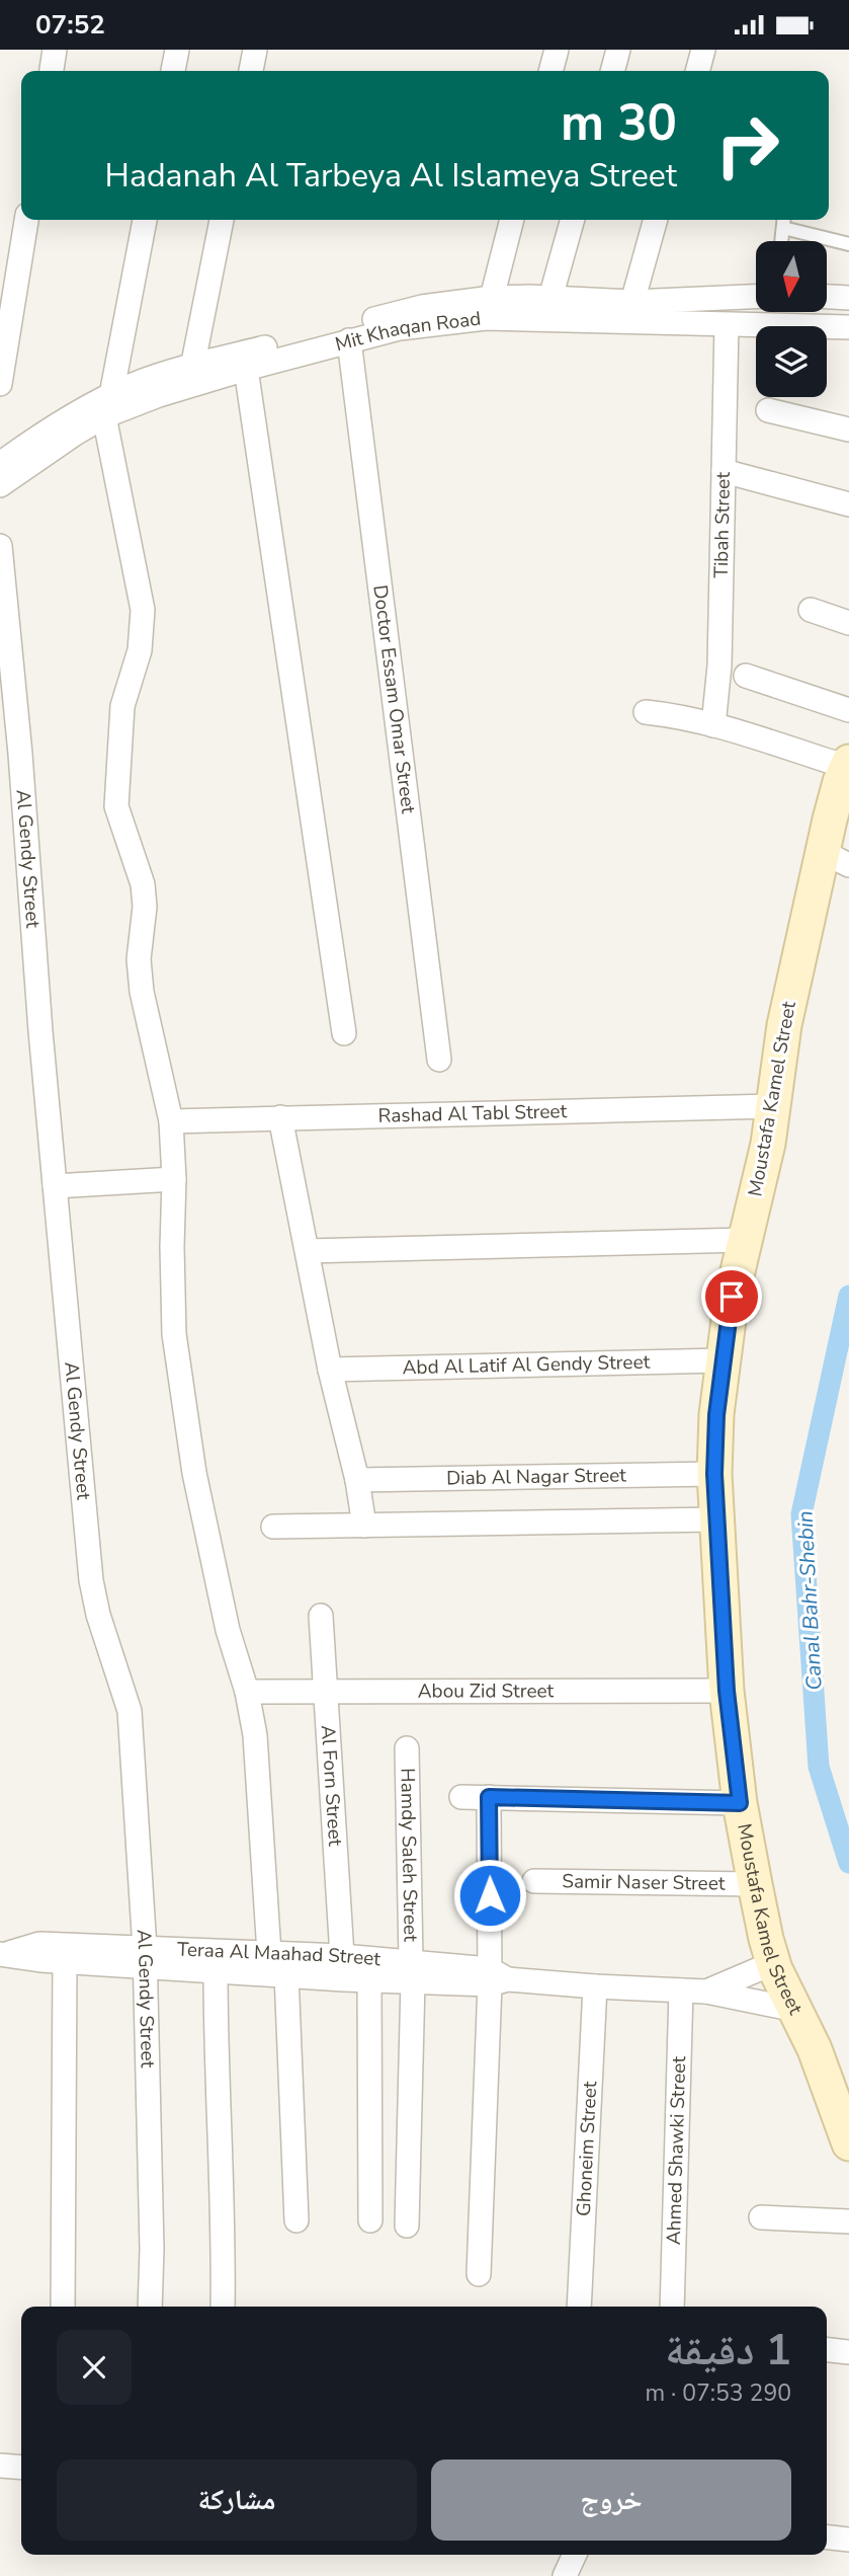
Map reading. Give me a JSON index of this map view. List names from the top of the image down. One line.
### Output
{"streets":{"main road":["Moustafa Kamel Street"],"street":["Mit Khaqan Road","Tibah Street","Doctor Essam Omar Street","Al Gendy Street","Rashad Al Tabl Street","Abd Al Latif Al Gendy Street","Diab Al Nagar Street","Abou Zid Street","Al Forn Street","Hamdy Saleh Street","Samir Naser Street","Teraa Al Maahad Street","Ghoneim Street","Ahmed Shawki Street"]},"crossings":[["Mit Khaqan Road","Tibah Street"],["Mit Khaqan Road","Doctor Essam Omar Street"],["Al Gendy Street","Teraa Al Maahad Street"],["Moustafa Kamel Street","Rashad Al Tabl Street"],["Moustafa Kamel Street","Abd Al Latif Al Gendy Street"],["Moustafa Kamel Street","Diab Al Nagar Street"],["Moustafa Kamel Street","Abou Zid Street"],["Moustafa Kamel Street","Samir Naser Street"],["Moustafa Kamel Street","Teraa Al Maahad Street"],["Abou Zid Street","Al Forn Street"],["Al Forn Street","Teraa Al Maahad Street"],["Hamdy Saleh Street","Teraa Al Maahad Street"],["Teraa Al Maahad Street","Ghoneim Street"],["Teraa Al Maahad Street","Ahmed Shawki Street"]],"water":["Canal Bahr-Shebin"],"north":"bottom","page":{"status":"07:52","turn":["30 m","Hadanah Al Tarbeya Al Islameya Street"],"heading":["1 دقيقة","290 m · 07:53"],"buttons":["خروج","مشاركة"]}}
